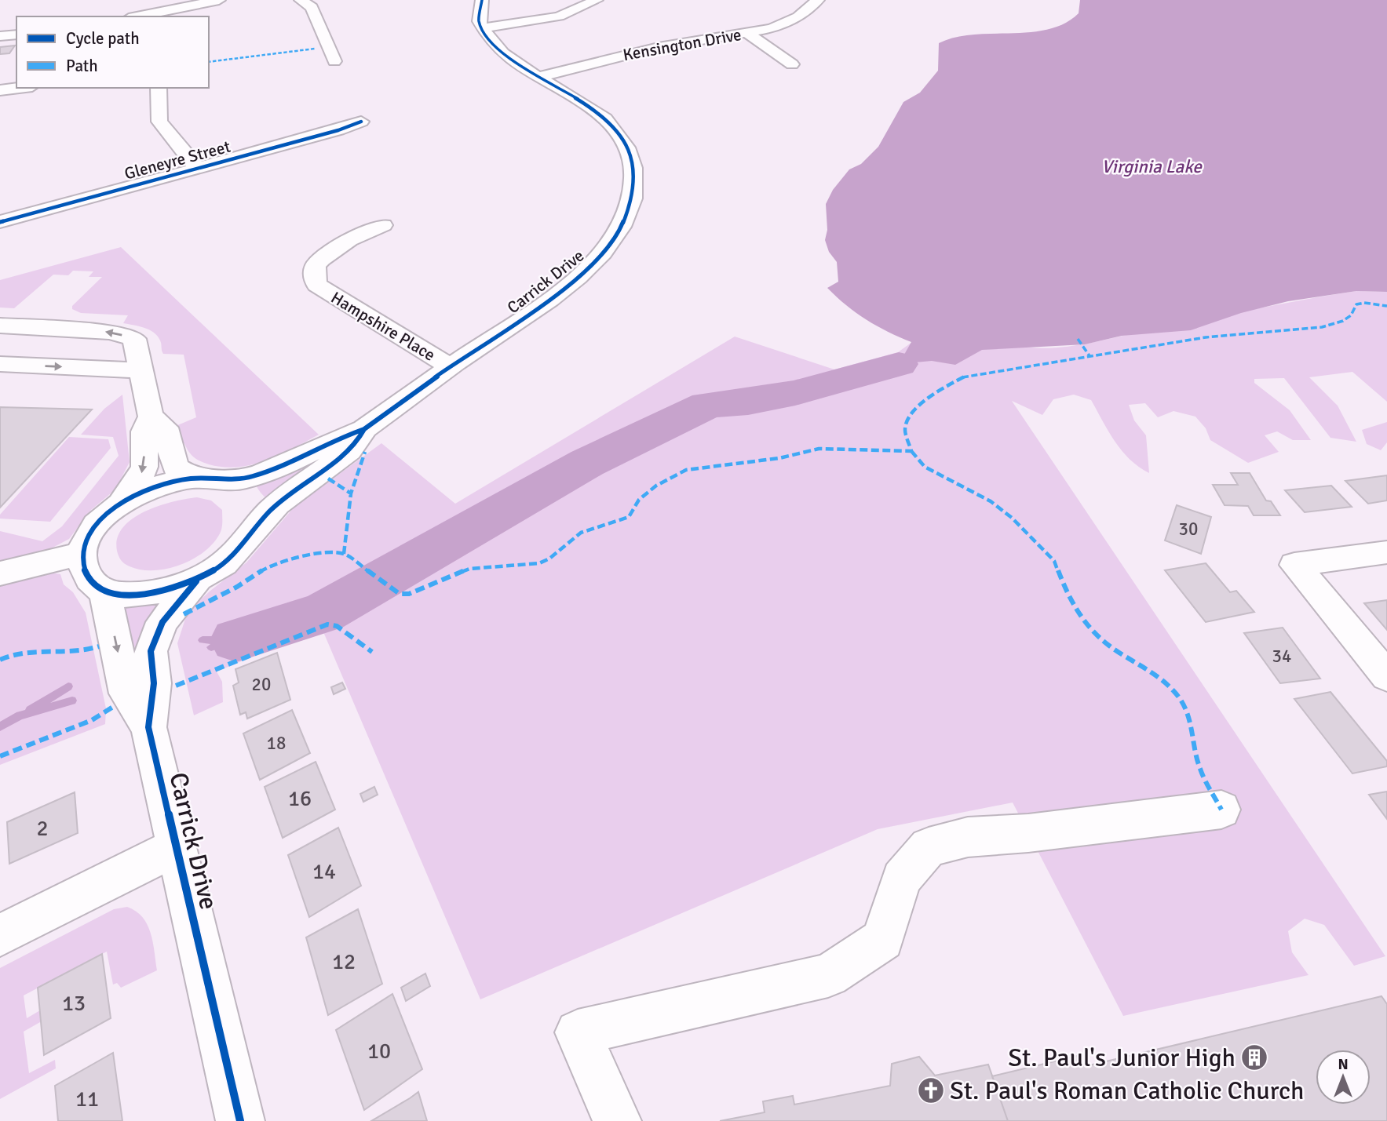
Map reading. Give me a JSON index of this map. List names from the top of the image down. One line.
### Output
{"streets":{"street":["Kensington Drive","Gleneyre Street","Carrick Drive","Hampshire Place"]},"crossings":[["Kensington Drive","Carrick Drive"],["Carrick Drive","Hampshire Place"]],"water":["Virginia Lake"],"places":{"building":["St. Paul's Junior High"],"church":["St. Paul's Roman Catholic Church"]},"house_numbers":["30","34","20","18","16","2","14","12","13","10","11"],"legend":["Cycle path","Path"],"north":"top"}
